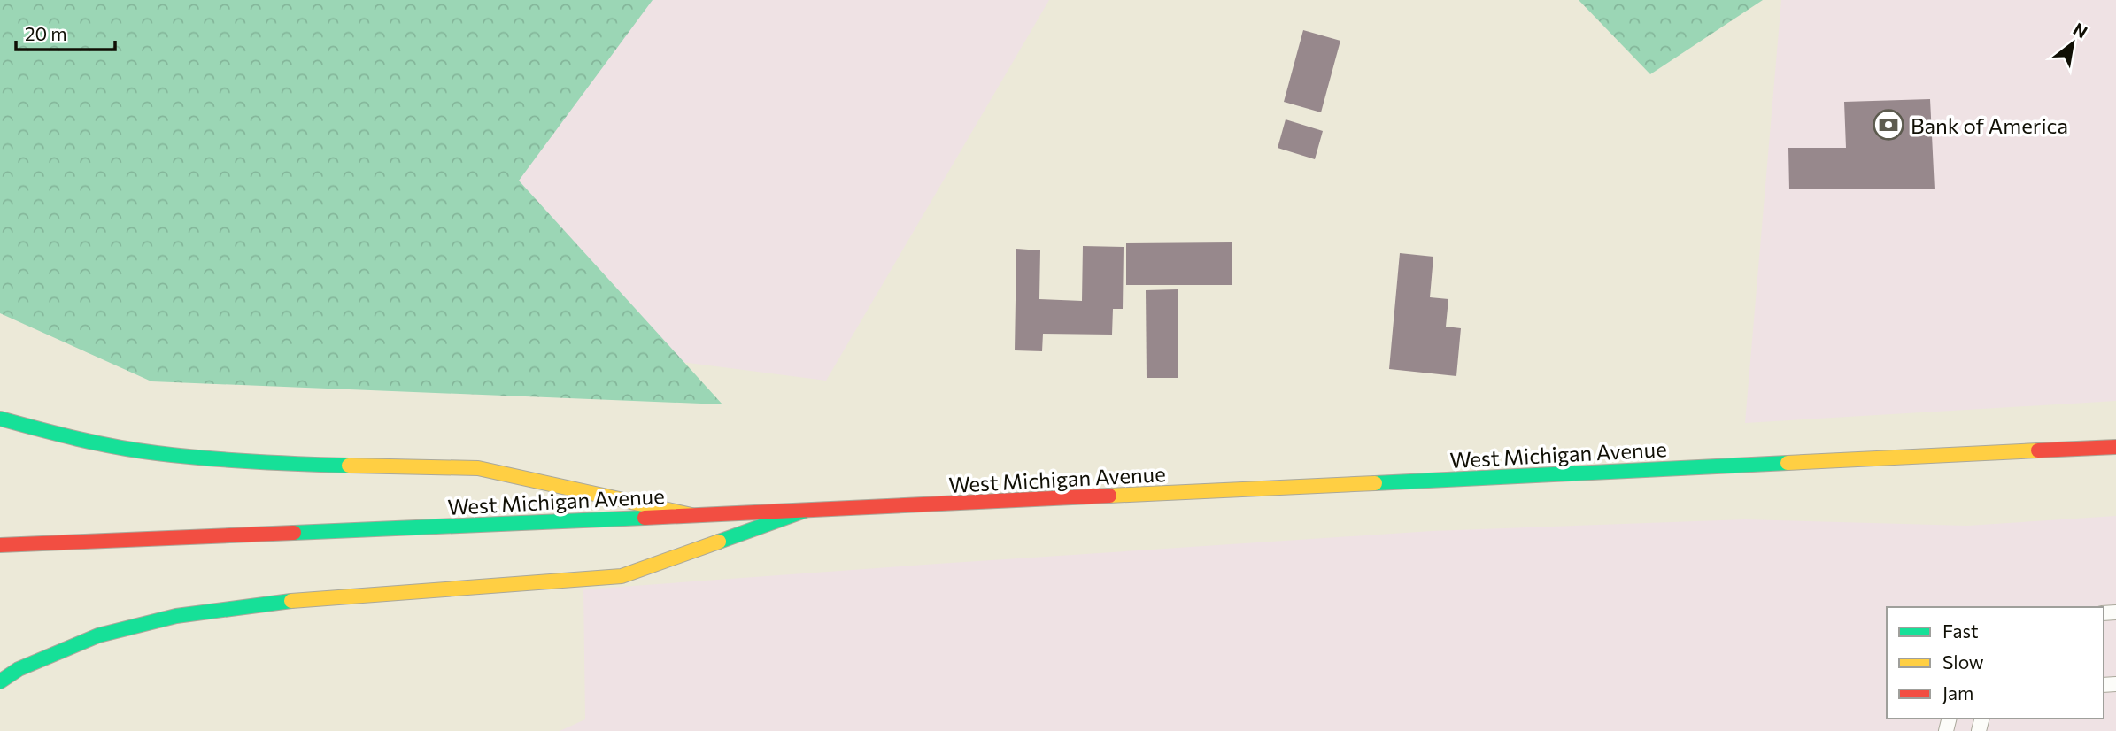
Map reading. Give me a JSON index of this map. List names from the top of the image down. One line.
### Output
{"streets":{"main road":["West Michigan Avenue"]},"places":{"bank":["Bank of America"]},"legend":["Fast","Slow","Jam"],"scale_bar":"20 m","north":"top right"}
